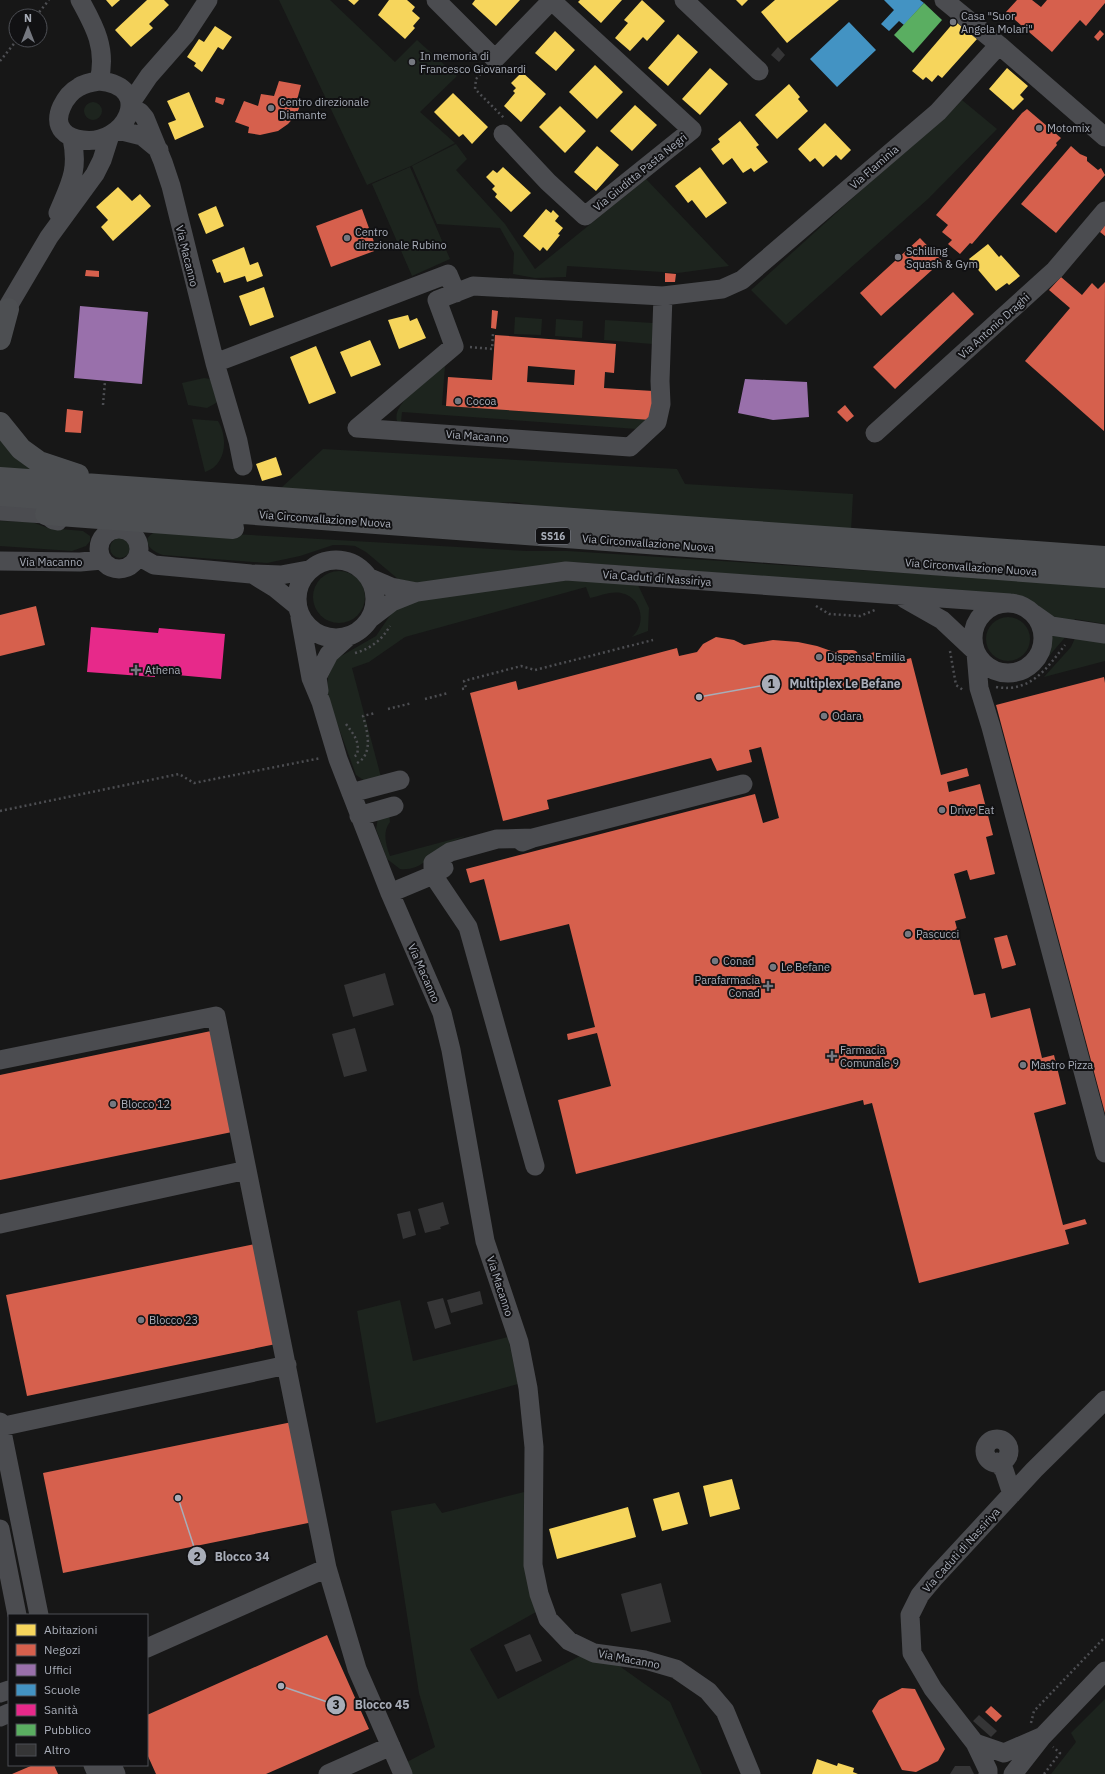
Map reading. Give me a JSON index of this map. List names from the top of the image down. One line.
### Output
{"streets":{"main road":["Via Circonvallazione Nuova","SS16"],"street":["Via Flaminia","Via Giuditta Pasta Negri","Via Macanno","Via Antonio Draghi","Via Caduti di Nassiriya"]},"crossings":[["Via Flaminia","Via Macanno"],["Via Macanno","Via Caduti di Nassiriya"]],"places":{"other":["Casa \"Suor Angela Molari\"","In memoria di Francesco Giovanardi","Centro direzionale Diamante","Motomix","Centro direzionale Rubino","Schilling Squash & Gym","Cocoa","Dispensa Emilia","Multiplex Le Befane","Odara","Drive Eat","Pascucci","Conad","Le Befane","Mastro Pizza","Blocco 12","Blocco 23","Blocco 34","Blocco 45"],"health":["Athena","Parafarmacia Conad","Farmacia Comunale 9"]},"legend":["Abitazioni","Negozi","Uffici","Scuole","Sanità","Pubblico","Altro"],"north":"top"}
